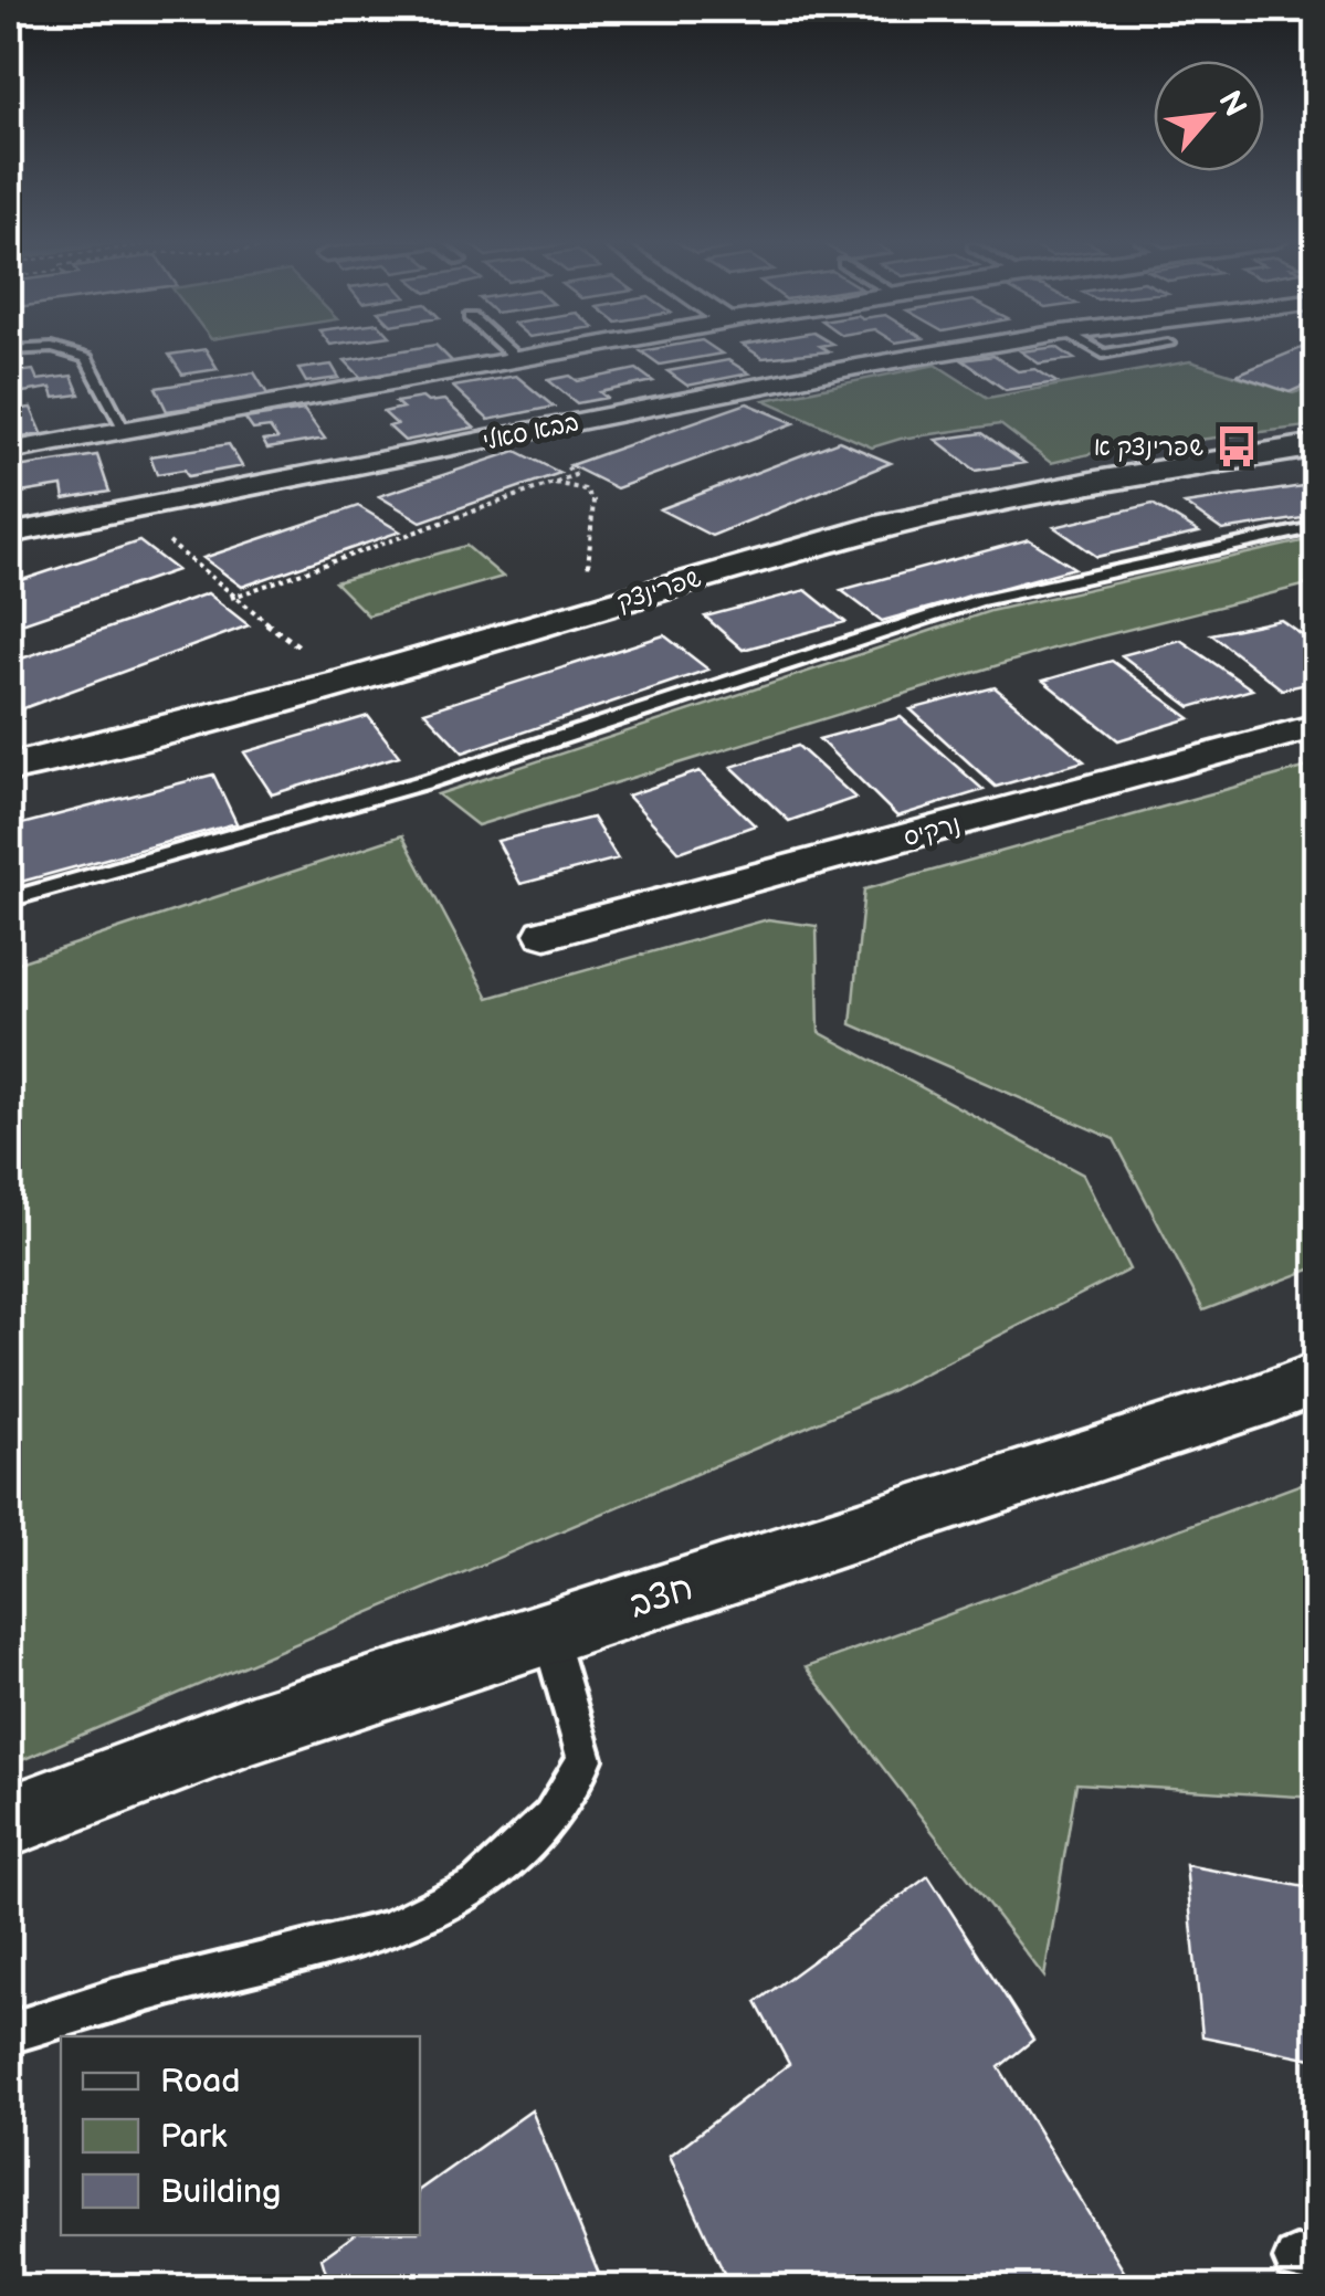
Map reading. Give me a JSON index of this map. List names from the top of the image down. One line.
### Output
{"streets":{"street":["בבא סאלי","שפרינצק","נרקיס","חצב"]},"places":{"bus stop":["שפרינצק א"]},"legend":["Road","Park","Building"],"north":"top right"}
